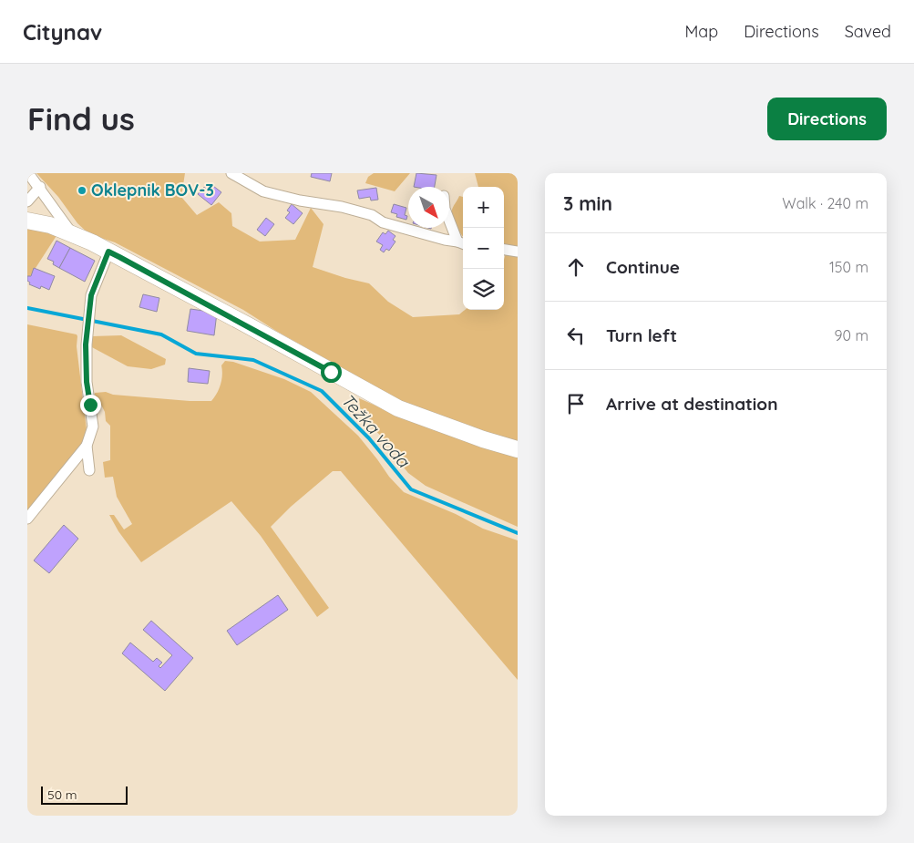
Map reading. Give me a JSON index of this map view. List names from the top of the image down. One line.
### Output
{"water":["Težka voda"],"places":["Oklepnik BOV-3"],"scale_bar":"50 m","north":"bottom right","page":{"header":"Citynav","nav":["Map","Directions","Saved"],"buttons":"Directions","title":"Find us","heading":["3 min","Walk · 240 m"],"map_buttons":["+","−"],"list":[["Continue","150 m"],["Turn left","90 m"],"Arrive at destination"],"scale":"50 m"}}
